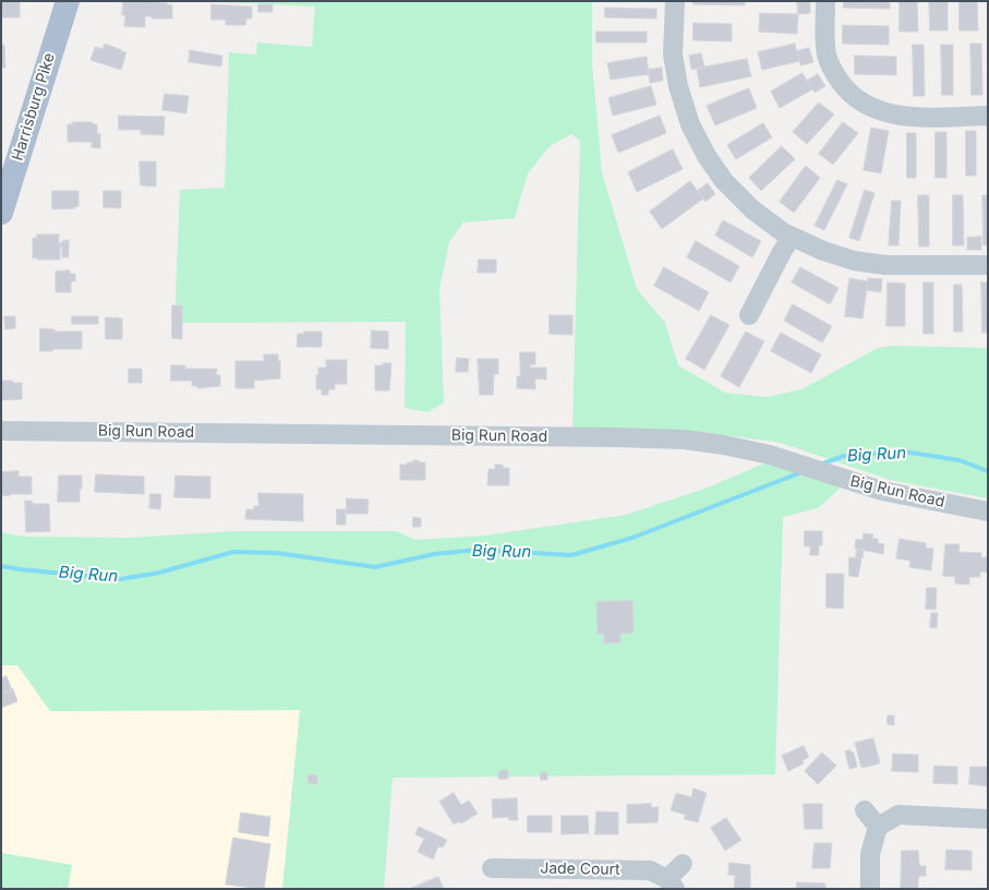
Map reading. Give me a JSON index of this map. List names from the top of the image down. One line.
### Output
{"streets":{"main road":["Harrisburg Pike"],"street":["Big Run Road","Jade Court"]},"water":["Big Run"]}
